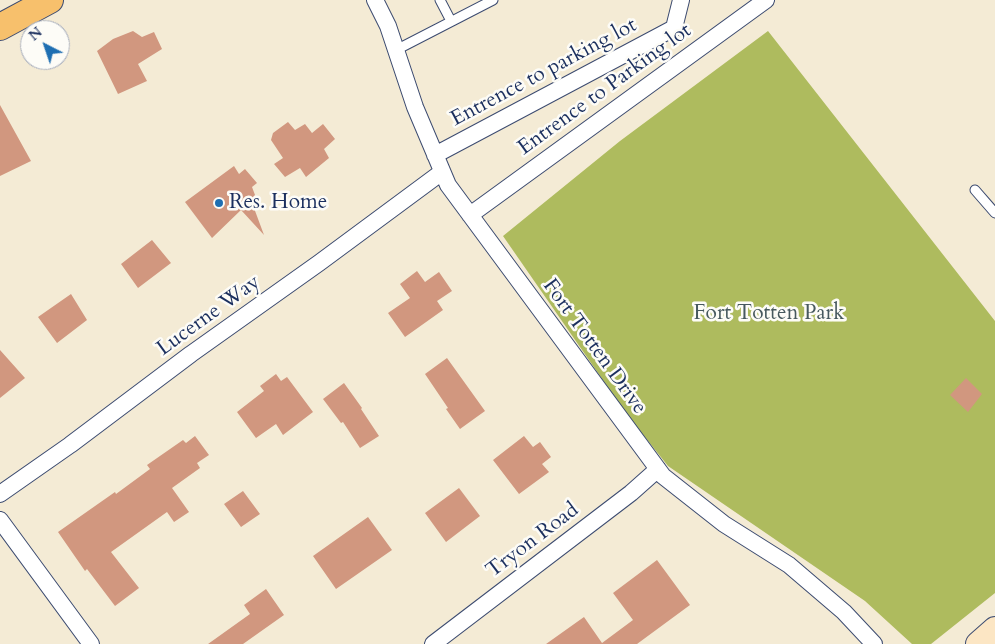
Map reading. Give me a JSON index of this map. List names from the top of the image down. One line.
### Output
{"streets":{"street":["Entrence to parking lot","Entrence to Parking lot","Lucerne Way","Fort Totten Drive","Tryon Road"]},"crossings":[["Entrence to parking lot","Fort Totten Drive"],["Entrence to Parking lot","Fort Totten Drive"],["Lucerne Way","Fort Totten Drive"],["Fort Totten Drive","Tryon Road"]],"parks":["Fort Totten Park"],"places":["Res. Home"],"north":"top left"}
